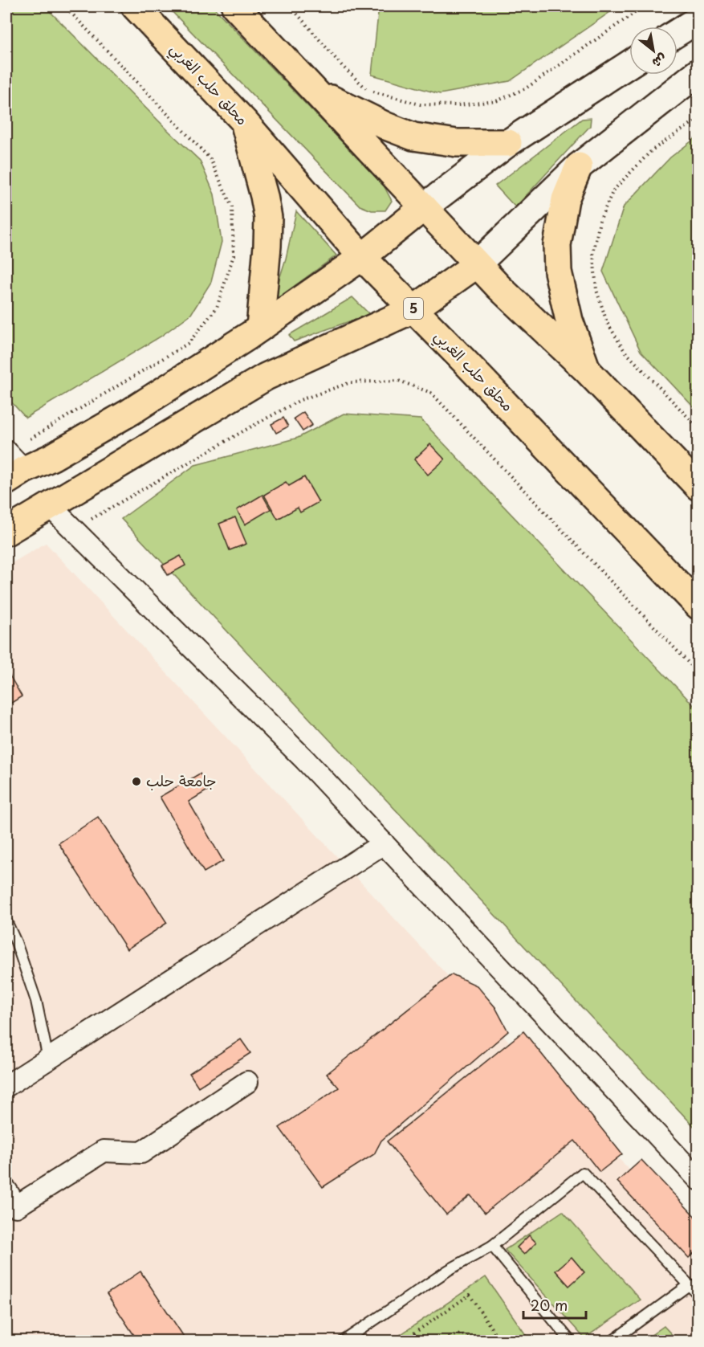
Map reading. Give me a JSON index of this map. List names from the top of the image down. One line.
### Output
{"streets":{"main road":["محلق حلب الغربي","5"]},"places":["جامعة حلب"],"scale_bar":"20 m","north":"bottom right"}
